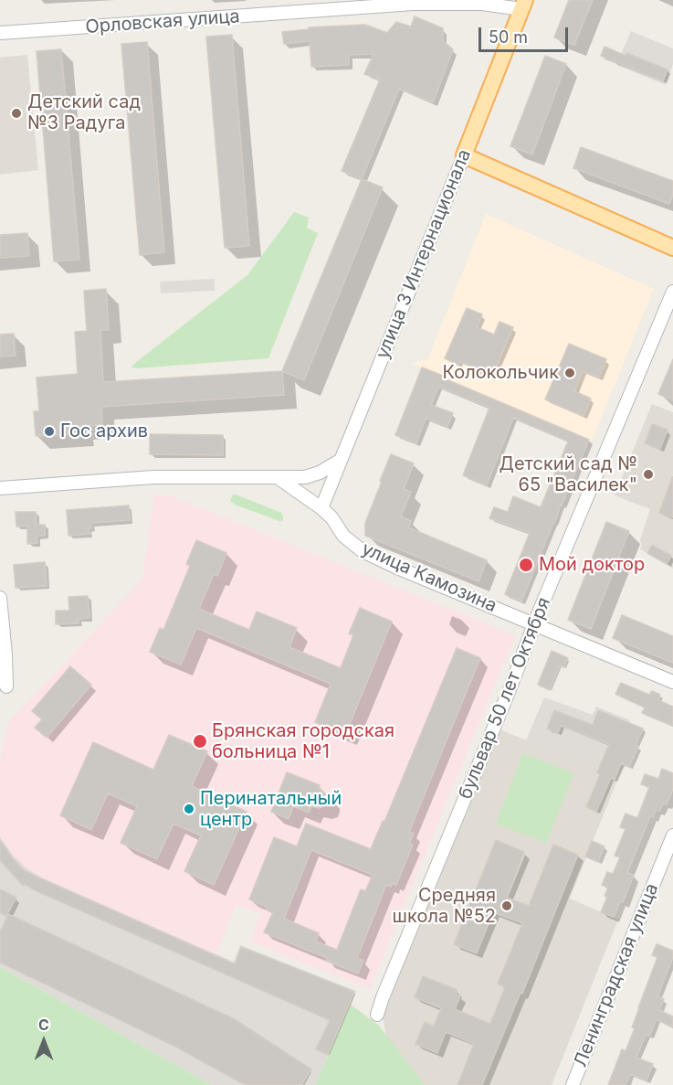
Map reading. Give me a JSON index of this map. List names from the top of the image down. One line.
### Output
{"streets":{"main road":["улица 3 Интернационала"],"street":["Орловская улица","улица Камозина","бульвар 50 лет Октября","Ленинградская улица"]},"crossings":[["Орловская улица","улица 3 Интернационала"],["улица 3 Интернационала","улица Камозина"],["улица Камозина","бульвар 50 лет Октября"]],"places":["Детский сад №3 Радуга","Колокольчик","Гос архив","Детский сад № 65 \"Василек\"","Мой доктор","Брянская городская больница №1","Перинатальный центр","Средняя школа №52"],"scale_bar":"50 m","north":"top"}
